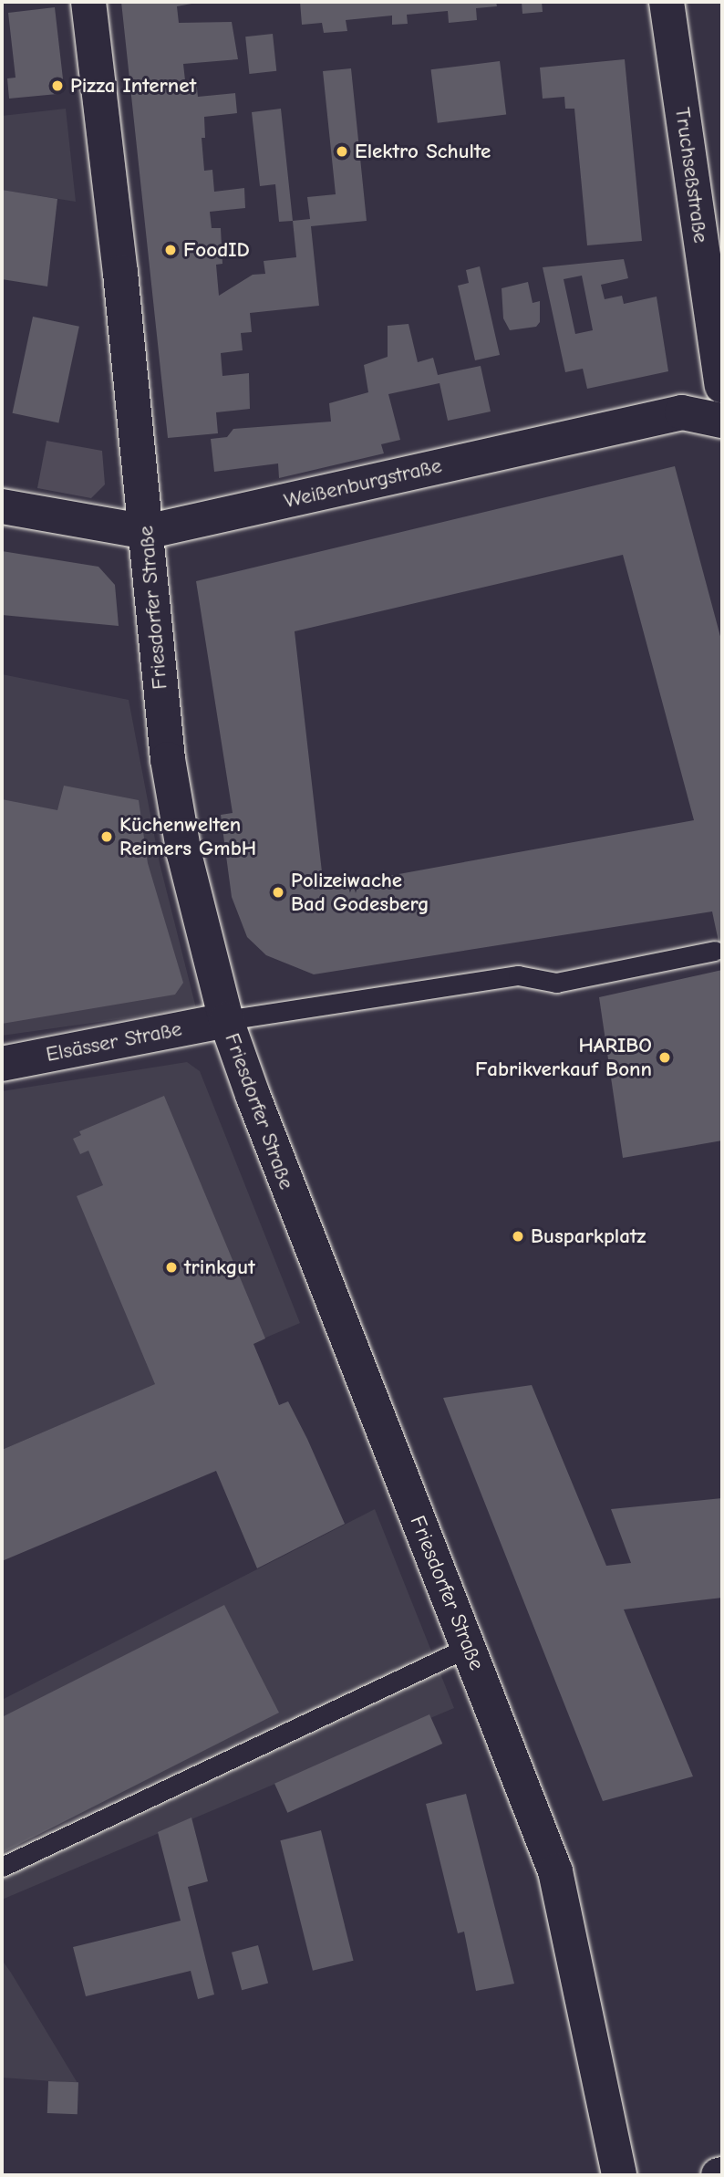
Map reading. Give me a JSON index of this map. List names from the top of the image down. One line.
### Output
{"streets":{"street":["Truchseßstraße","Weißenburgstraße","Friesdorfer Straße","Elsässer Straße"]},"crossings":[["Weißenburgstraße","Friesdorfer Straße"],["Friesdorfer Straße","Elsässer Straße"]],"places":["Pizza Internet","Elektro Schulte","FoodID","Küchenwelten Reimers GmbH","Polizeiwache Bad Godesberg","HARIBO Fabrikverkauf Bonn","Busparkplatz","trinkgut"]}
